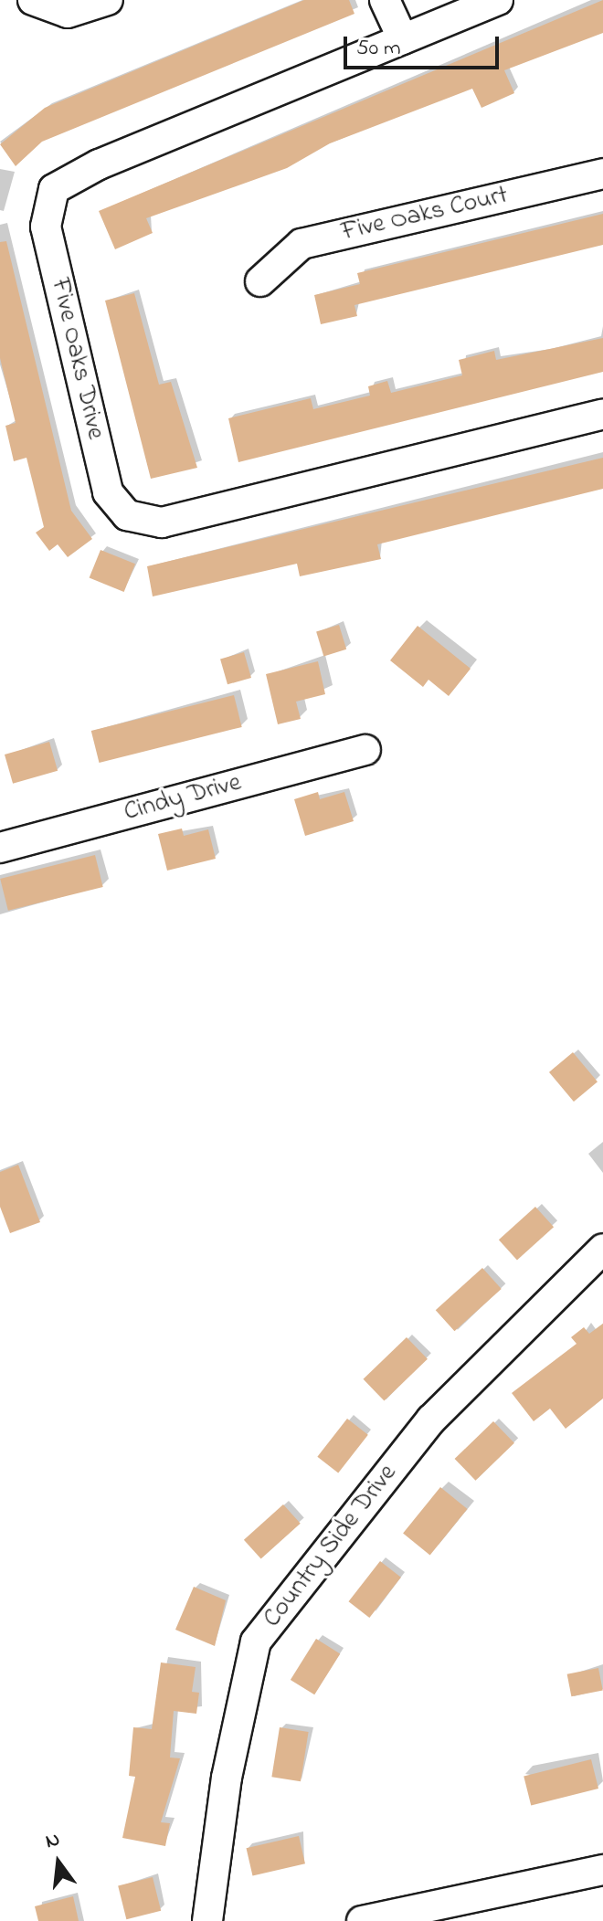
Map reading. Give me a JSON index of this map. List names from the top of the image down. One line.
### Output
{"streets":{"street":["Five Oaks Court","Five Oaks Drive","Cindy Drive","Country Side Drive"]},"scale_bar":"50 m","north":"top"}
